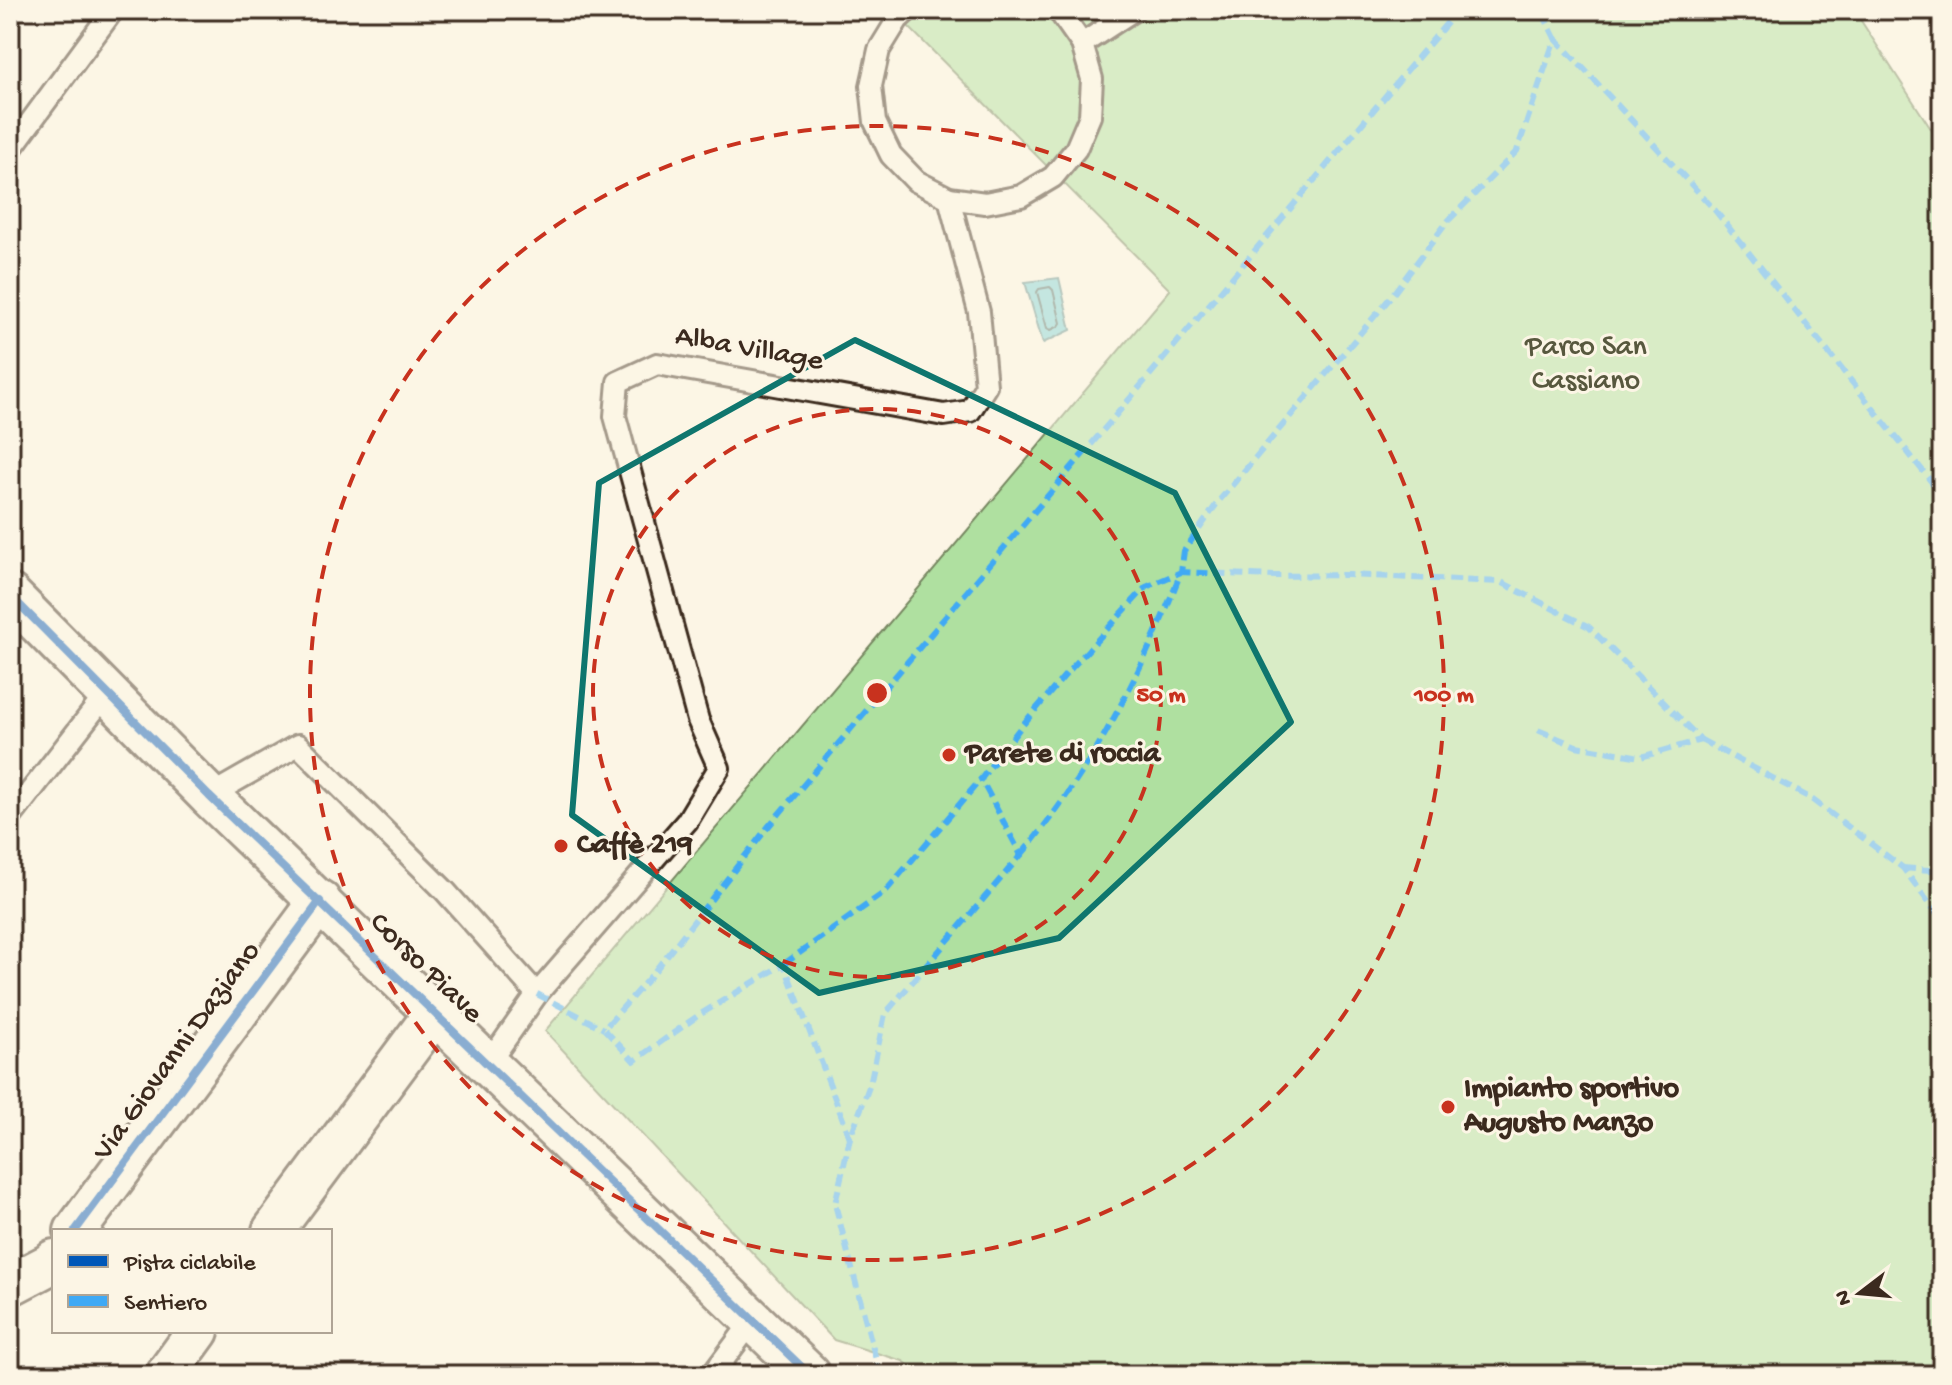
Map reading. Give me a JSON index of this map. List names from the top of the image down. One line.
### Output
{"streets":{"street":["Corso Piave","Via Giovanni Daziano"],"lane":["Alba Village"]},"crossings":[["Corso Piave","Via Giovanni Daziano"]],"parks":["Parco San Cassiano"],"places":["Parete di roccia","Caffè 219","Impianto sportivo Augusto Manzo"],"legend":["Pista ciclabile","Sentiero"],"north":"left","rings":["50 m","100 m"]}
